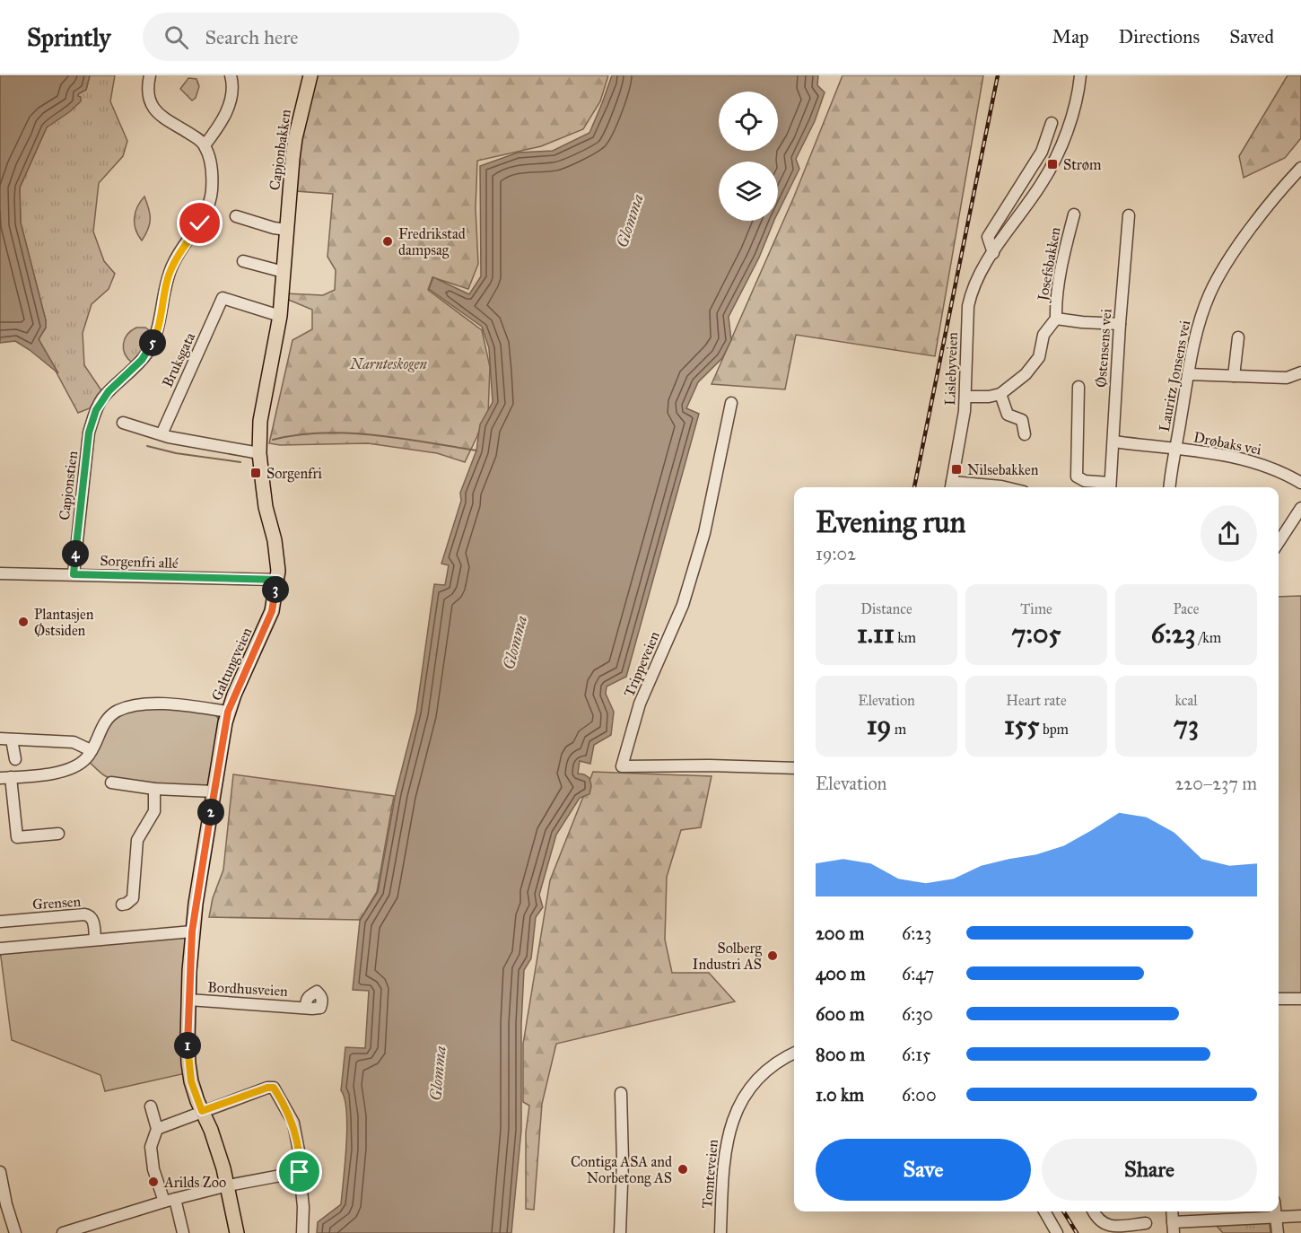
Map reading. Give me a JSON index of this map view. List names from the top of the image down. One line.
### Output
{"streets":{"main road":["Capjonbakken","Galtungveien"],"street":["Josefsbakken","Østensens vei","Bruksgata","Lislebyveien","Lauritz Jonsens vei","Drøbaks vei","Capjonstien","Sorgenfri allé","Trippeveien","Grensen","Bordhusveien","Tomteveien"]},"crossings":[["Capjonbakken","Galtungveien"],["Josefsbakken","Østensens vei"],["Østensens vei","Drøbaks vei"],["Bruksgata","Galtungveien"],["Lauritz Jonsens vei","Drøbaks vei"],["Capjonstien","Sorgenfri allé"],["Sorgenfri allé","Galtungveien"],["Galtungveien","Bordhusveien"]],"water":["Glomma"],"parks":["Narnteskogen"],"places":{"transit":["Strøm","Nilsebakken","Sorgenfri"],"other":["Fredrikstad dampsag","Plantasjen Østsiden","Solberg Industri AS","Contiga ASA and Norbetong AS","Arilds Zoo"]},"page":{"header":"Sprintly","search":"Search here","nav":["Map","Directions","Saved"],"pins":["5","4","3","2","1"],"heading":["Evening run","19:02"],"stats":[["Distance","1.11 km"],["Time","7:05"],["Pace","6:23 /km"],["Elevation","19 m"],["Heart rate","155 bpm"],["kcal","73"]],"chart":["Elevation","220–237 m"],"list":[{"name":"200 m","note":"6:23"},{"name":"400 m","note":"6:47"},{"name":"600 m","note":"6:30"},{"name":"800 m","note":"6:15"},{"name":"1.0 km","note":"6:00"}],"buttons":["Save","Share"]}}
